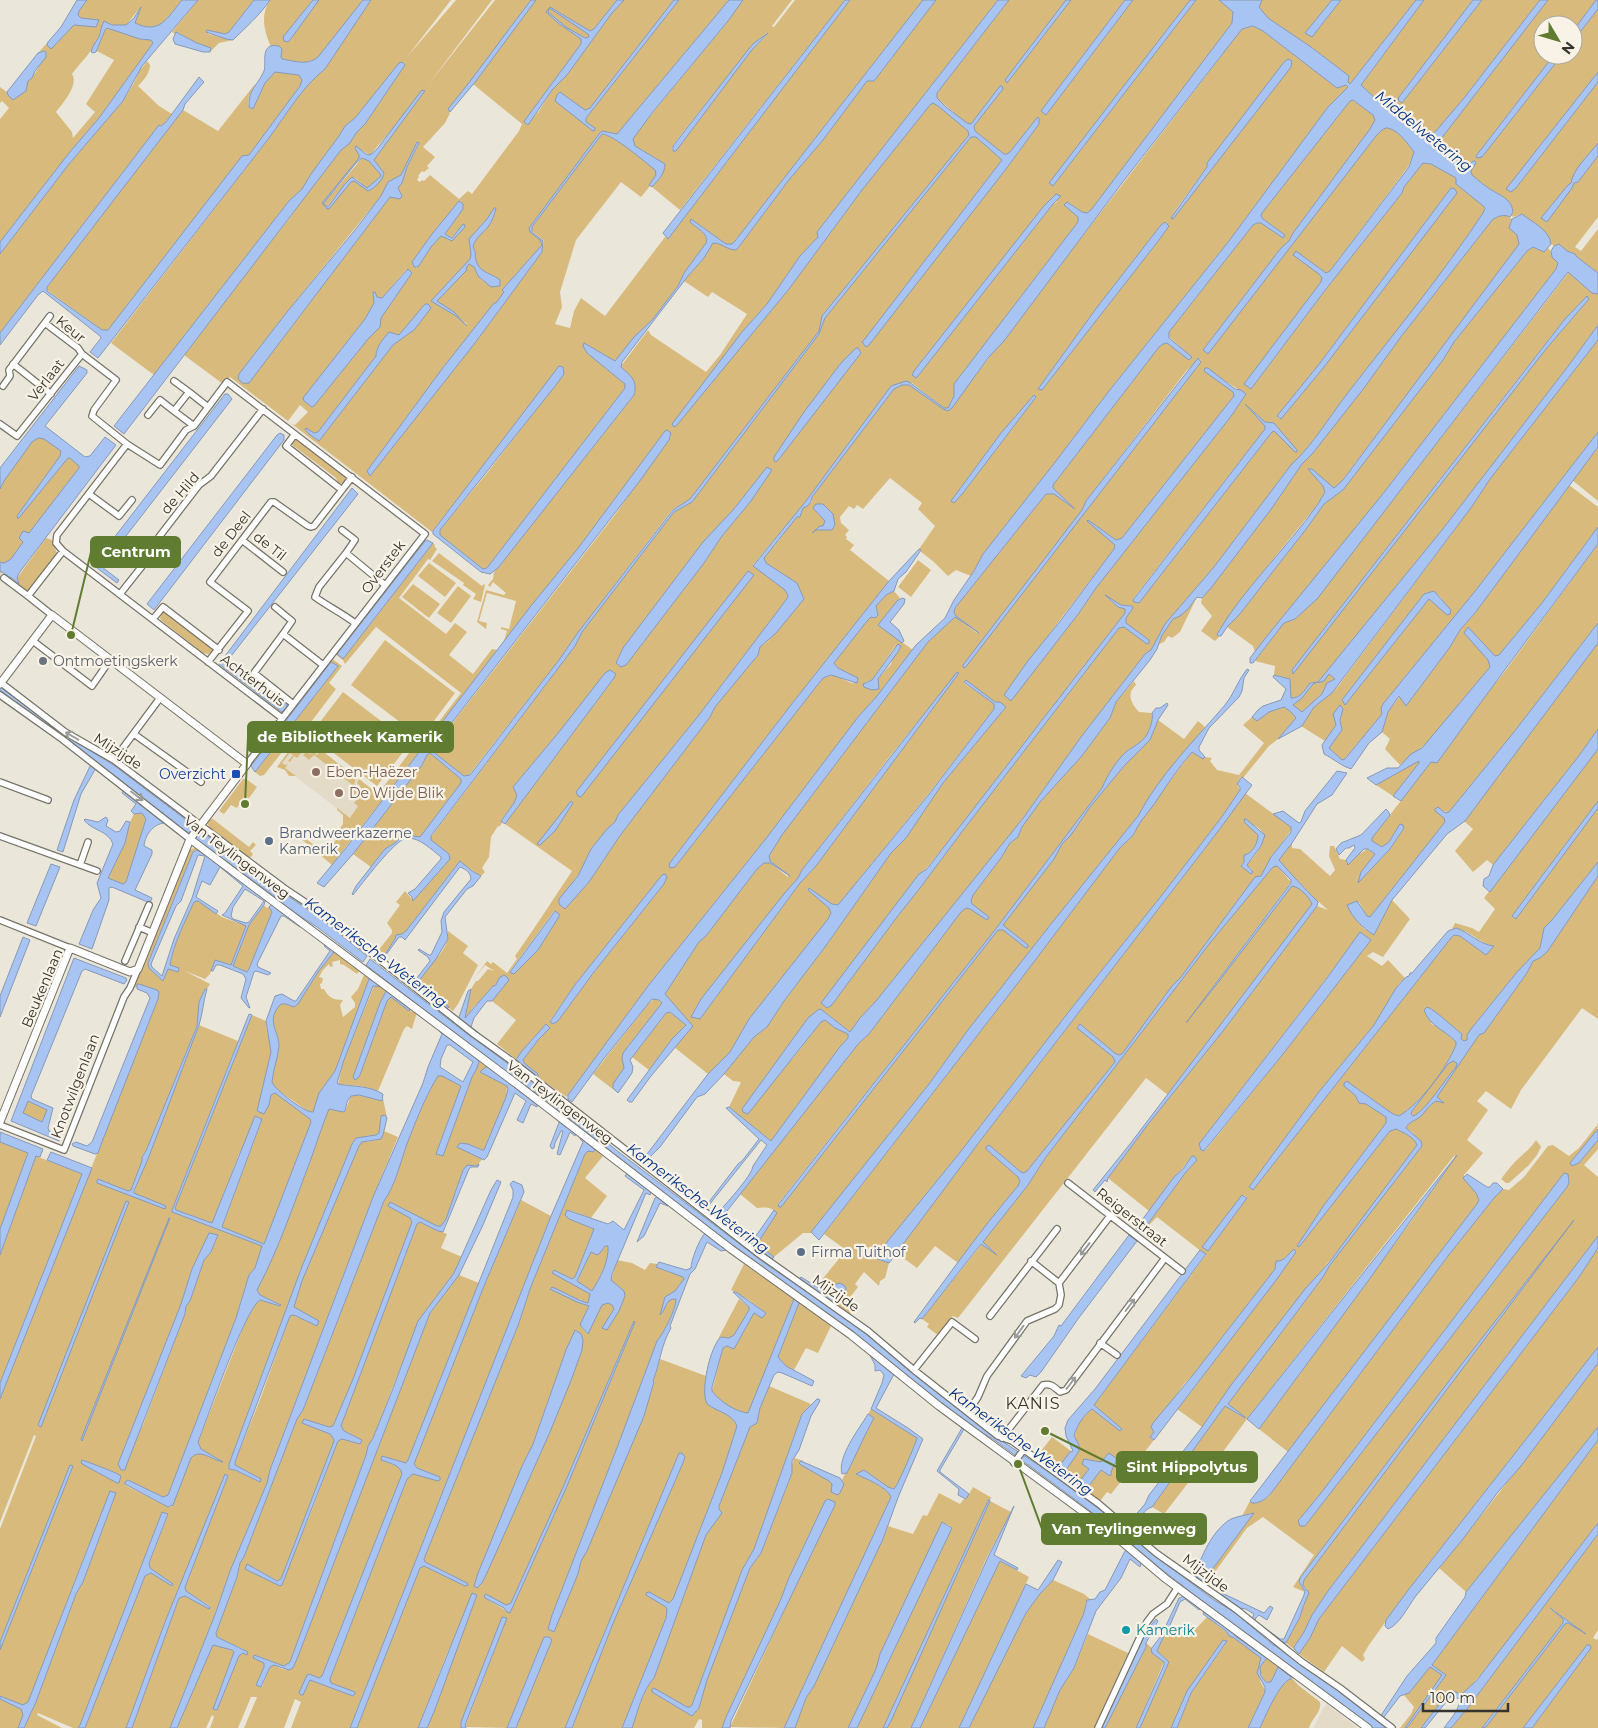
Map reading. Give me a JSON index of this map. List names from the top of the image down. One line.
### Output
{"streets":{"street":["Keur","Verlaat","de Hild","de Deel","de Til","Overstek","Achterhuis","Mijzijde","Van Teylingenweg","Beukenlaan","Knotwilgenlaan","Reigerstraat"]},"crossings":[["Keur","Verlaat"],["de Hild","Overstek"],["de Hild","Achterhuis"],["de Deel","de Til"],["de Deel","Overstek"],["de Deel","Achterhuis"],["Overstek","Achterhuis"],["Overstek","Mijzijde"],["Overstek","Van Teylingenweg"],["Beukenlaan","Knotwilgenlaan"]],"districts":["KANIS"],"water":["Middelwetering","Kameriksche Wetering"],"places":{"other":["Centrum","Ontmoetingskerk","Eben-Haëzer","De Wijde Blik","de Bibliotheek Kamerik","Brandweerkazerne Kamerik","Firma Tuithof","Sint Hippolytus","Van Teylingenweg","Kamerik"],"transit":["Overzicht"]},"scale_bar":"100 m","north":"bottom right"}
